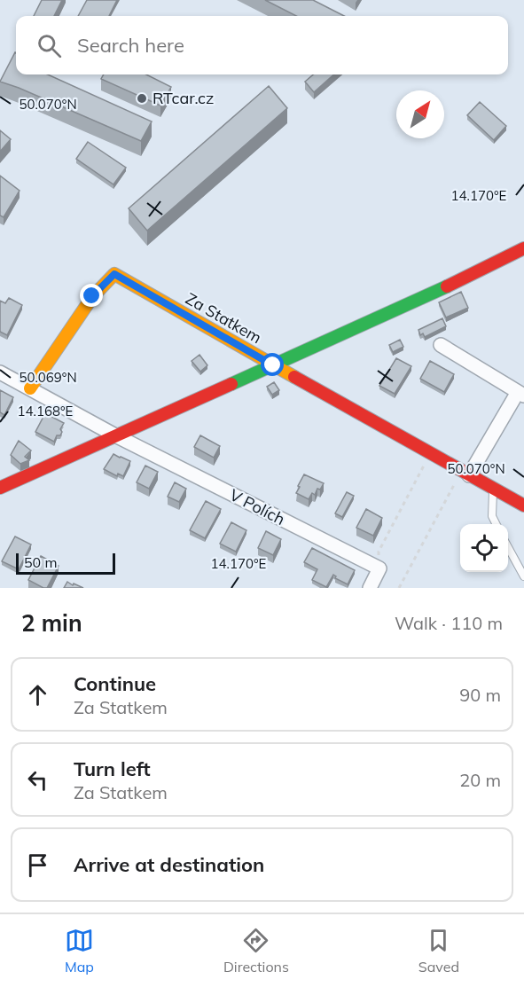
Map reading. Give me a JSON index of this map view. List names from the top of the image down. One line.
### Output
{"streets":{"street":["Za Statkem","V Polích"]},"crossings":[["Za Statkem","V Polích"]],"places":["RTcar.cz"],"scale_bar":"50 m","north":"top right","page":{"search":"Search here","scale":"50 m","heading":["2 min","Walk · 110 m"],"list":[["Continue","Za Statkem","90 m"],["Turn left","Za Statkem","20 m"],"Arrive at destination"],"nav":["Map","Directions","Saved"]},"coordinates":["50.070°N","14.170°E","50.069°N","14.168°E"]}
